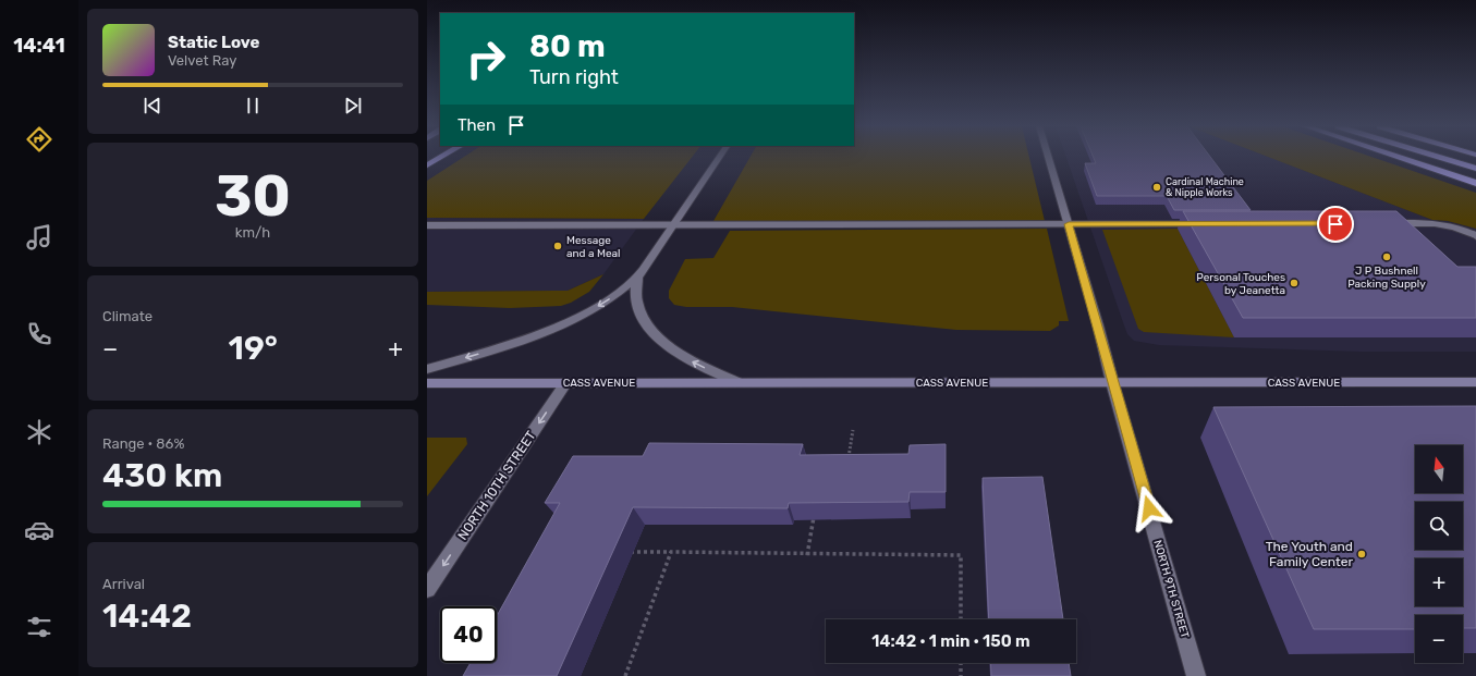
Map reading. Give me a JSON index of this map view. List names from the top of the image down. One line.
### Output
{"streets":{"main road":["CASS AVENUE"],"street":["NORTH 10TH STREET","NORTH 9TH STREET"]},"crossings":[["CASS AVENUE","NORTH 10TH STREET"],["CASS AVENUE","NORTH 9TH STREET"]],"one_way":["NORTH 10TH STREET"],"places":["Cardinal Machine & Nipple Works","Message and a Meal","J P Bushnell Packing Supply","Personal Touches by Jeanetta","The Youth and Family Center"],"north":"top","page":{"tabs":"14:41","turn":["80 m","Turn right"],"song":["Static Love","Velvet Ray"],"then":"Then","tile":[["30","km/h"],"Climate",["Range · 86%","430 km"],["Arrival","14:42"]],"heat":["−","19°","+"],"map_buttons":["+","−"],"limit":"40","trip":"14:42 · 1 min · 150 m"}}
